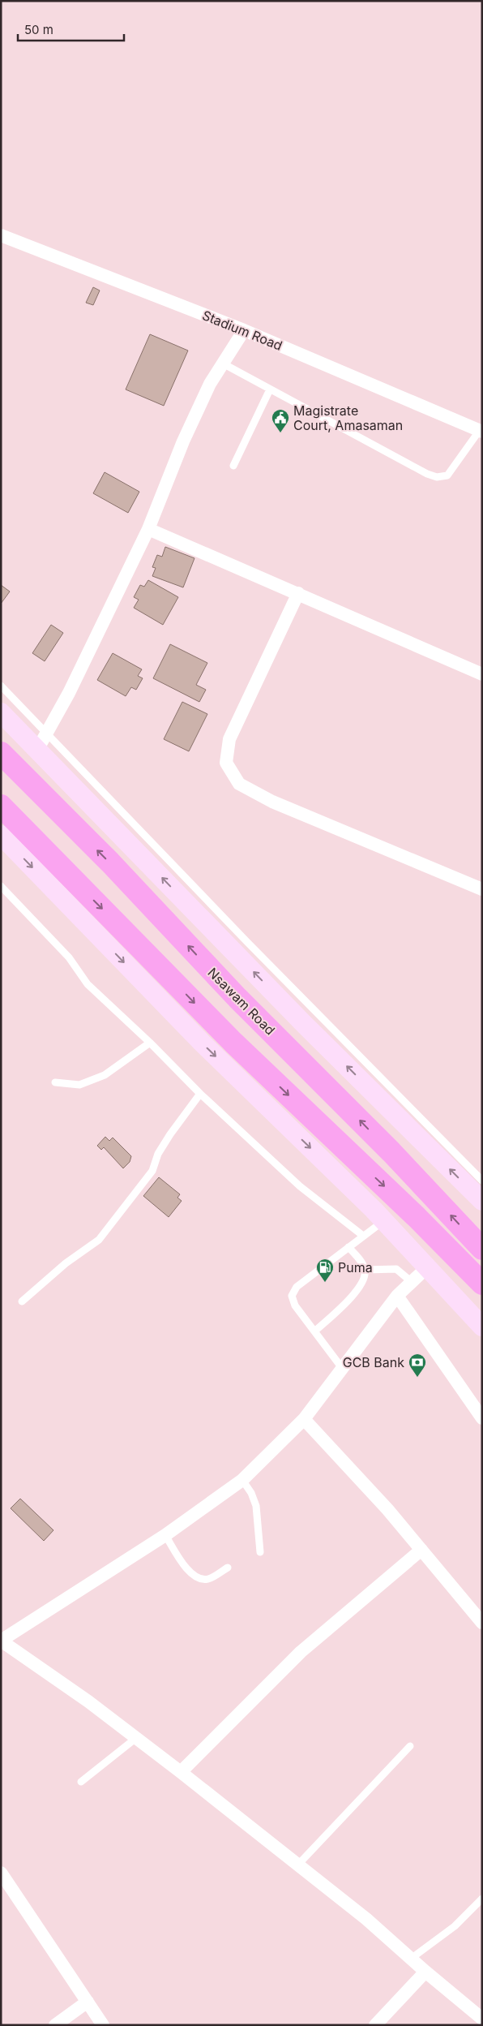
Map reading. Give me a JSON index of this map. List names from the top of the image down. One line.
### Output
{"streets":{"highway":["Nsawam Road"],"street":["Stadium Road"]},"places":{"public building":["Magistrate Court, Amasaman"],"fuel station":["Puma"],"bank":["GCB Bank"]},"scale_bar":"50 m"}
